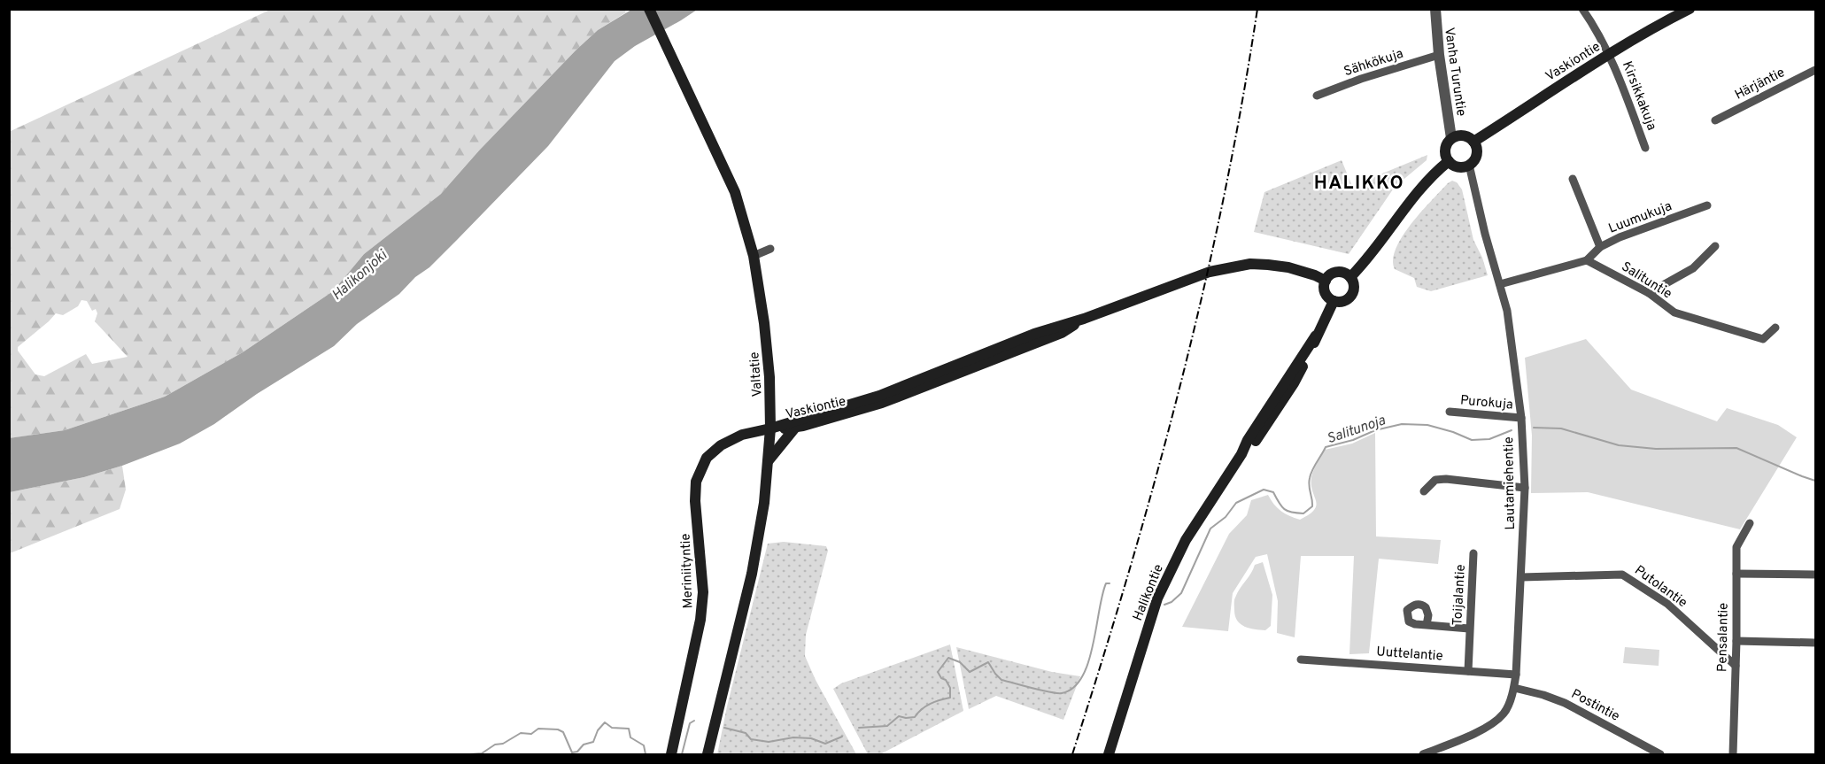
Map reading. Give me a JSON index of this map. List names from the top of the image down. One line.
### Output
{"streets":{"main road":["Vaskiontie","Valtatie","Meriniityntie","Halikontie"],"street":["Sähkökuja","Vanha Turuntie","Härjäntie","Kirsikkakuja","Luumukuja","Salituntie","Purokuja","Lautamiehentie","Putolantie","Toijalantie","Pensalantie","Uuttelantie","Postintie"]},"crossings":[["Vaskiontie","Vanha Turuntie"],["Vaskiontie","Kirsikkakuja"],["Vaskiontie","Valtatie"],["Vaskiontie","Lautamiehentie"],["Vaskiontie","Meriniityntie"],["Vaskiontie","Halikontie"],["Sähkökuja","Vanha Turuntie"],["Vanha Turuntie","Lautamiehentie"],["Luumukuja","Salituntie"],["Valtatie","Meriniityntie"],["Purokuja","Lautamiehentie"],["Lautamiehentie","Putolantie"],["Lautamiehentie","Uuttelantie"],["Lautamiehentie","Postintie"],["Putolantie","Pensalantie"],["Toijalantie","Uuttelantie"]],"districts":["HALIKKO"],"water":["Halikonjoki","Salitunoja"]}
